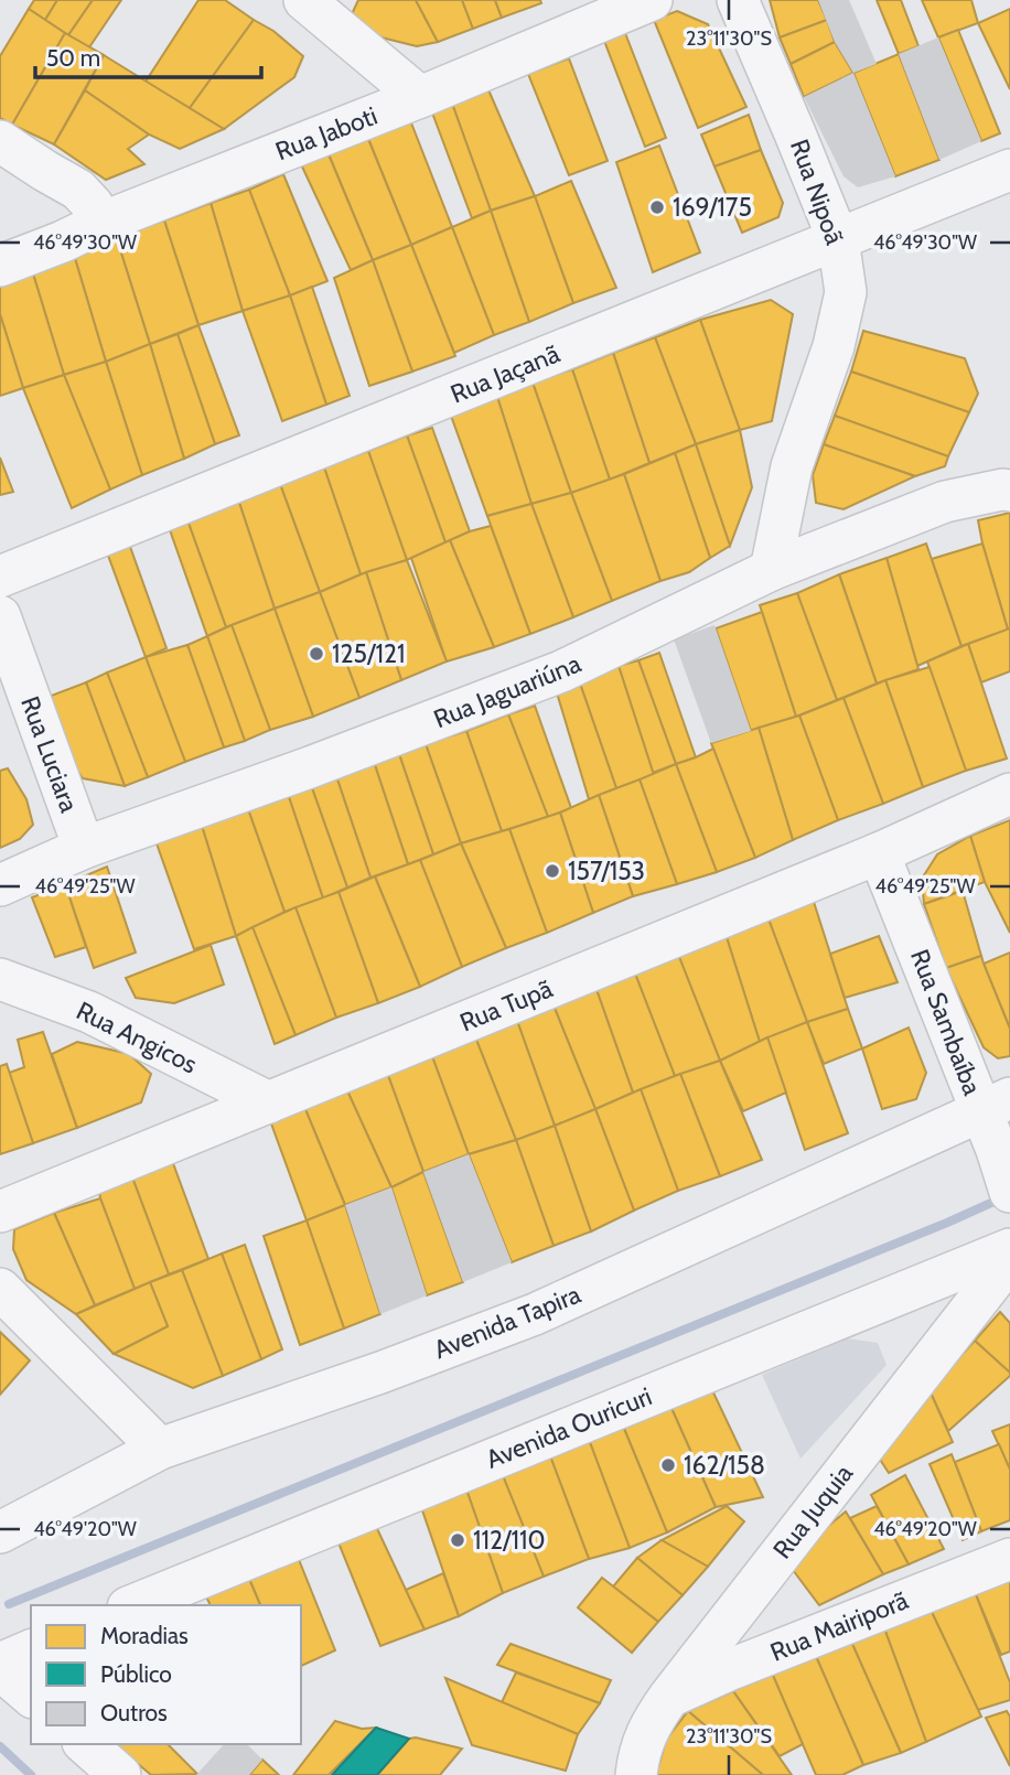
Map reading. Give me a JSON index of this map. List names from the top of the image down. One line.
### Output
{"streets":{"street":["Rua Jaboti","Rua Nipoã","Rua Jaçanã","Rua Jaguariúna","Rua Luciara","Rua Tupã","Rua Sambaíba","Rua Angicos","Avenida Tapira","Avenida Ouricuri","Rua Juquia","Rua Mairiporã"]},"crossings":[["Rua Nipoã","Rua Jaçanã"],["Rua Nipoã","Rua Jaguariúna"],["Rua Jaguariúna","Rua Luciara"],["Rua Tupã","Rua Sambaíba"],["Rua Tupã","Rua Angicos"],["Rua Sambaíba","Avenida Tapira"],["Rua Juquia","Rua Mairiporã"]],"places":["169/175","125/121","157/153","162/158","112/110"],"legend":["Moradias","Público","Outros"],"scale_bar":"50 m","coordinates":["23°11'30\"S","46°49'30\"W","46°49'25\"W","46°49'20\"W"]}
